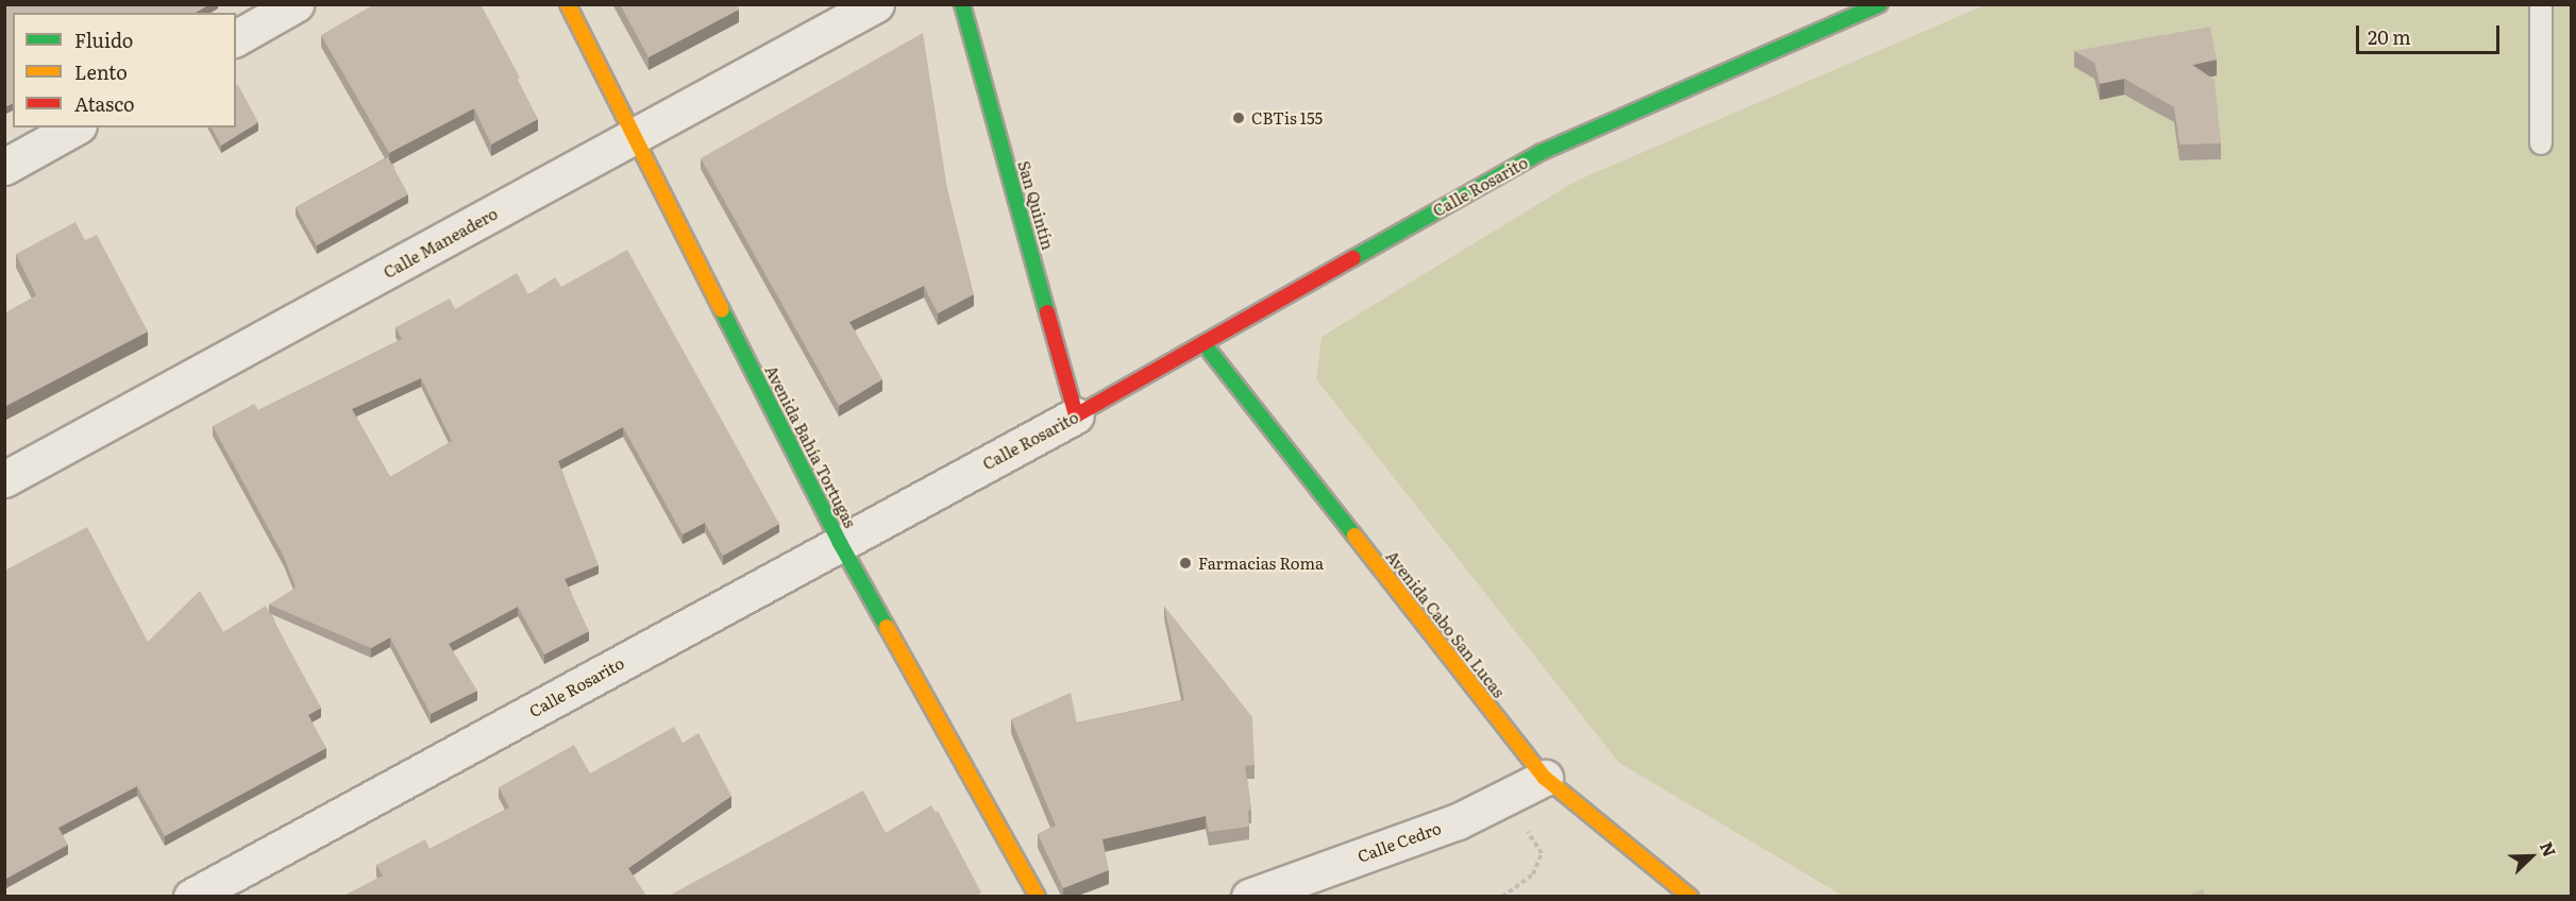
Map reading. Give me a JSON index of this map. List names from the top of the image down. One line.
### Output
{"streets":{"street":["Calle Rosarito","San Quintín","Calle Maneadero","Avenida Bahía Tortugas","Avenida Cabo San Lucas","Calle Cedro"]},"crossings":[["Calle Rosarito","San Quintín"],["Calle Rosarito","Avenida Bahía Tortugas"],["Calle Rosarito","Avenida Cabo San Lucas"],["Calle Maneadero","Avenida Bahía Tortugas"],["Avenida Cabo San Lucas","Calle Cedro"]],"places":["CBTis 155","Farmacias Roma"],"legend":["Fluido","Lento","Atasco"],"scale_bar":"20 m","north":"top right"}
